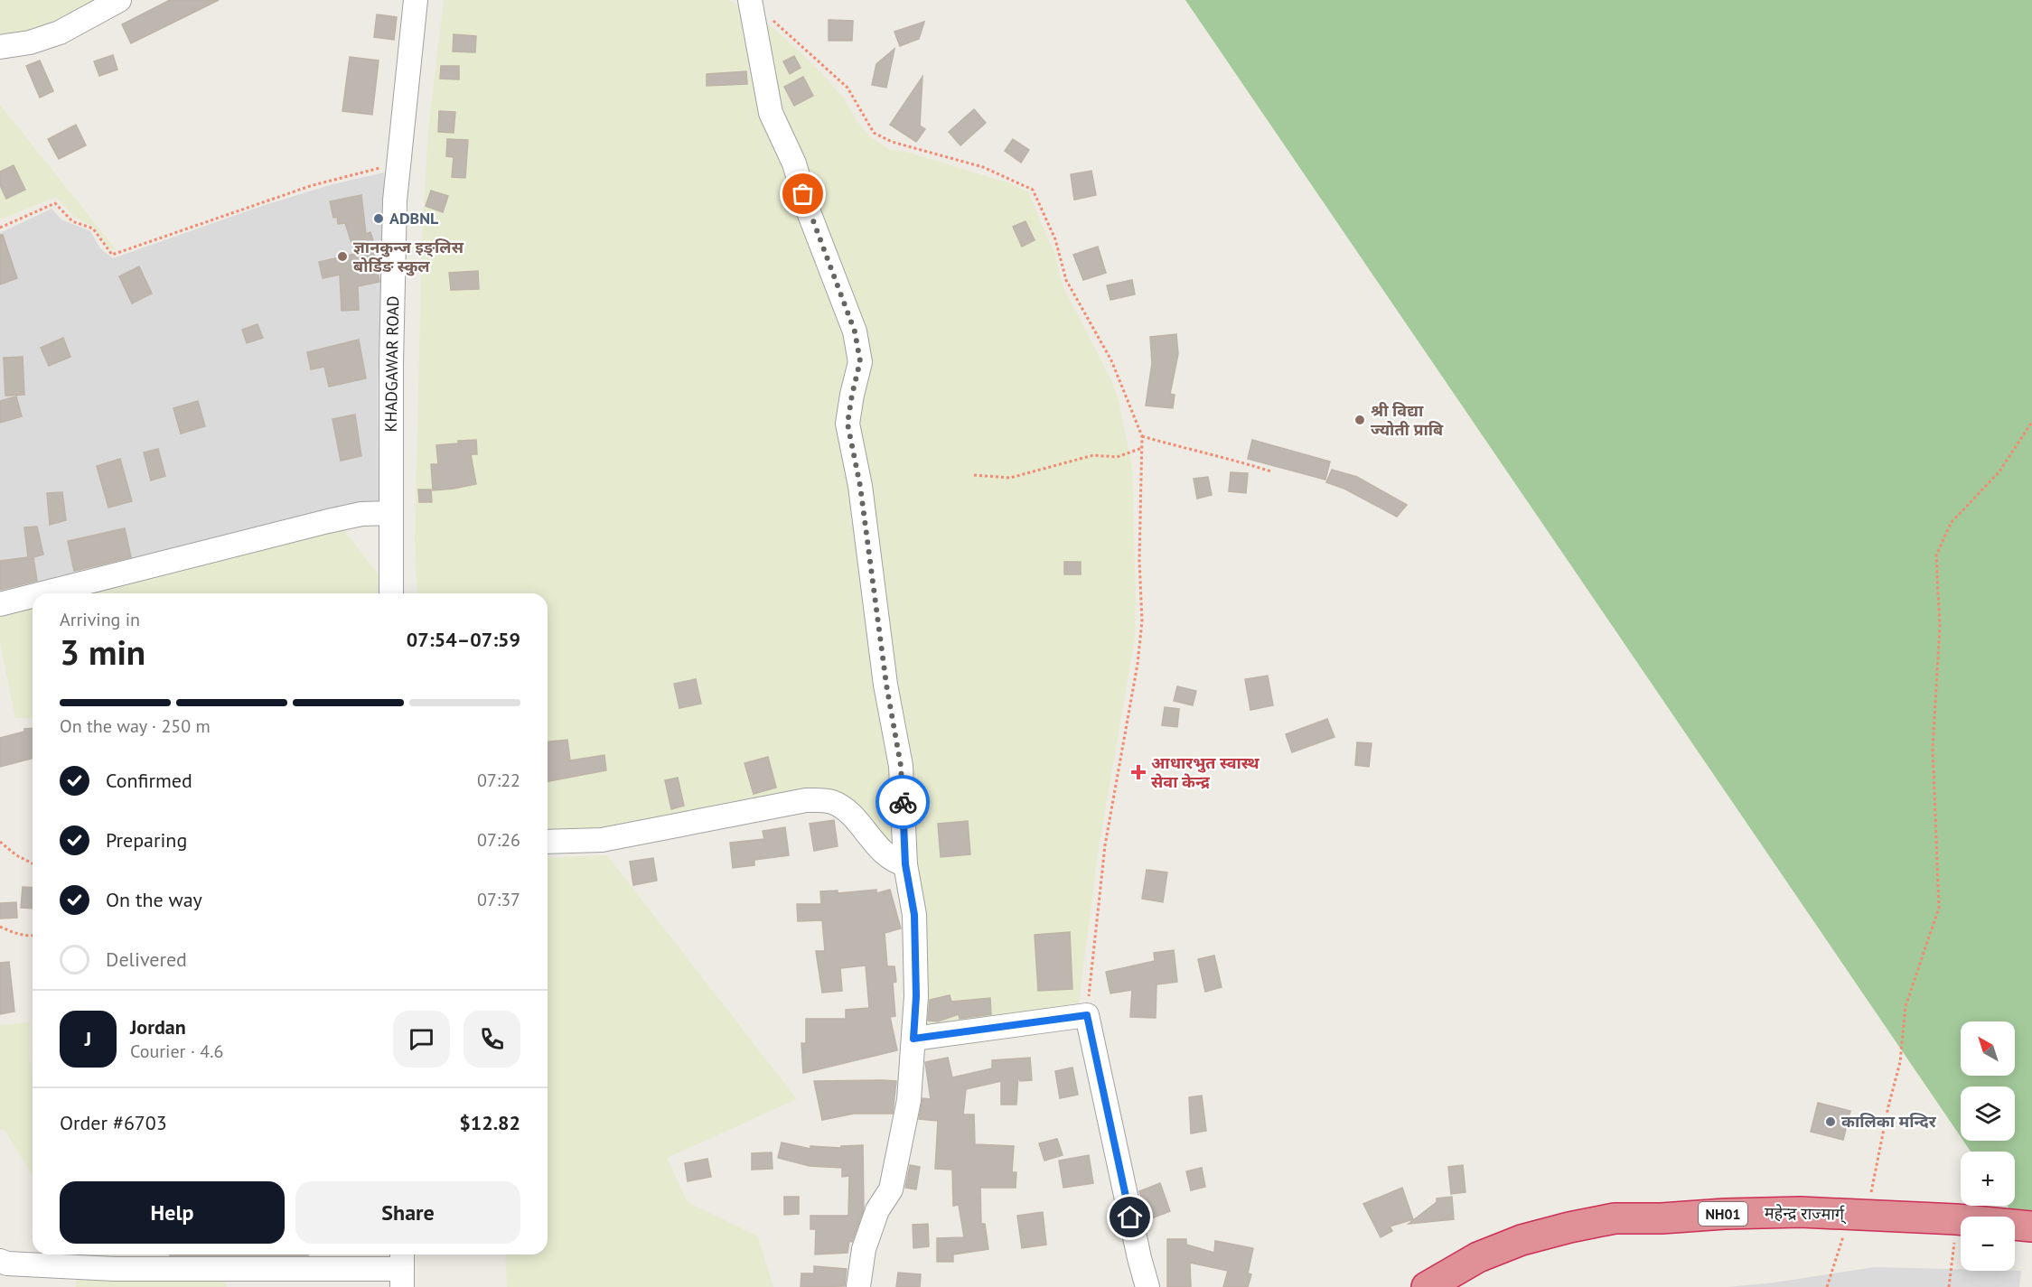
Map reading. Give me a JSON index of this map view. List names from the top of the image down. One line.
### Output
{"streets":{"highway":["NH01","महेन्द्र राज्मार्ग्"],"street":["KHADGAWAR ROAD"]},"places":{"other":["ADBNL","ज्ञानकुन्ज इङ्लिस बोर्डिङ स्कुल","श्री विद्या ज्योती प्राबि","कालिका मन्दिर"],"health":["आधारभुत स्वास्थ सेवा केन्द्र"]},"north":"top left","page":{"heading":["3 min","Arriving in","07:54–07:59"],"panel":["Jordan","Courier · 4.6","Order #6703","$12.82"],"bar":"On the way · 250 m","list":[["Confirmed","07:22"],["Preparing","07:26"],["On the way","07:37"],"Delivered"],"round":"J","map_buttons":["+","−"],"buttons":["Help","Share"]}}
